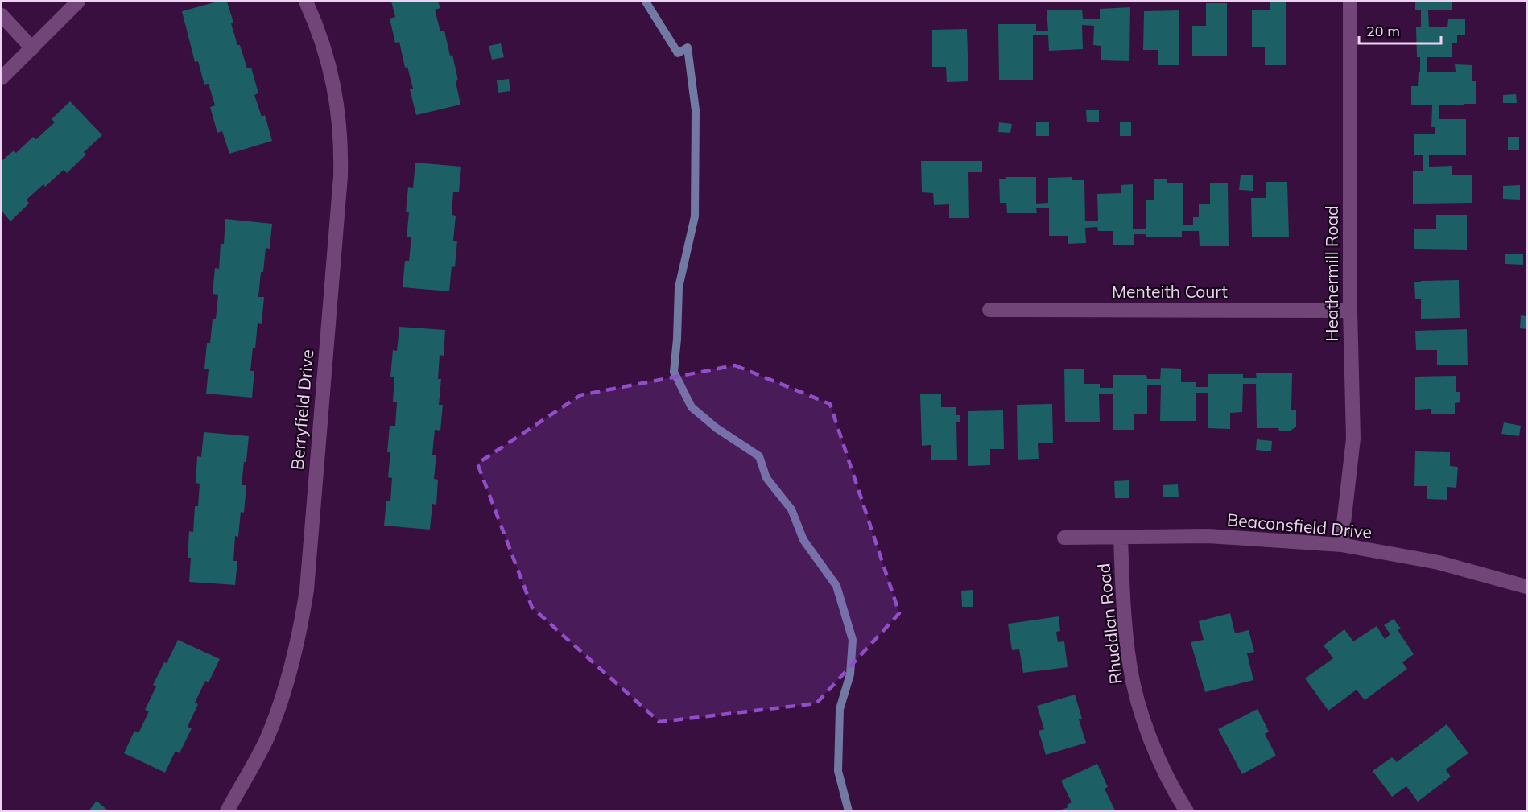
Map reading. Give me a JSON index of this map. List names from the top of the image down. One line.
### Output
{"streets":{"street":["Heathermill Road","Menteith Court","Berryfield Drive","Beaconsfield Drive","Rhuddlan Road"]},"crossings":[["Heathermill Road","Menteith Court"],["Heathermill Road","Beaconsfield Drive"],["Beaconsfield Drive","Rhuddlan Road"]],"scale_bar":"20 m"}
